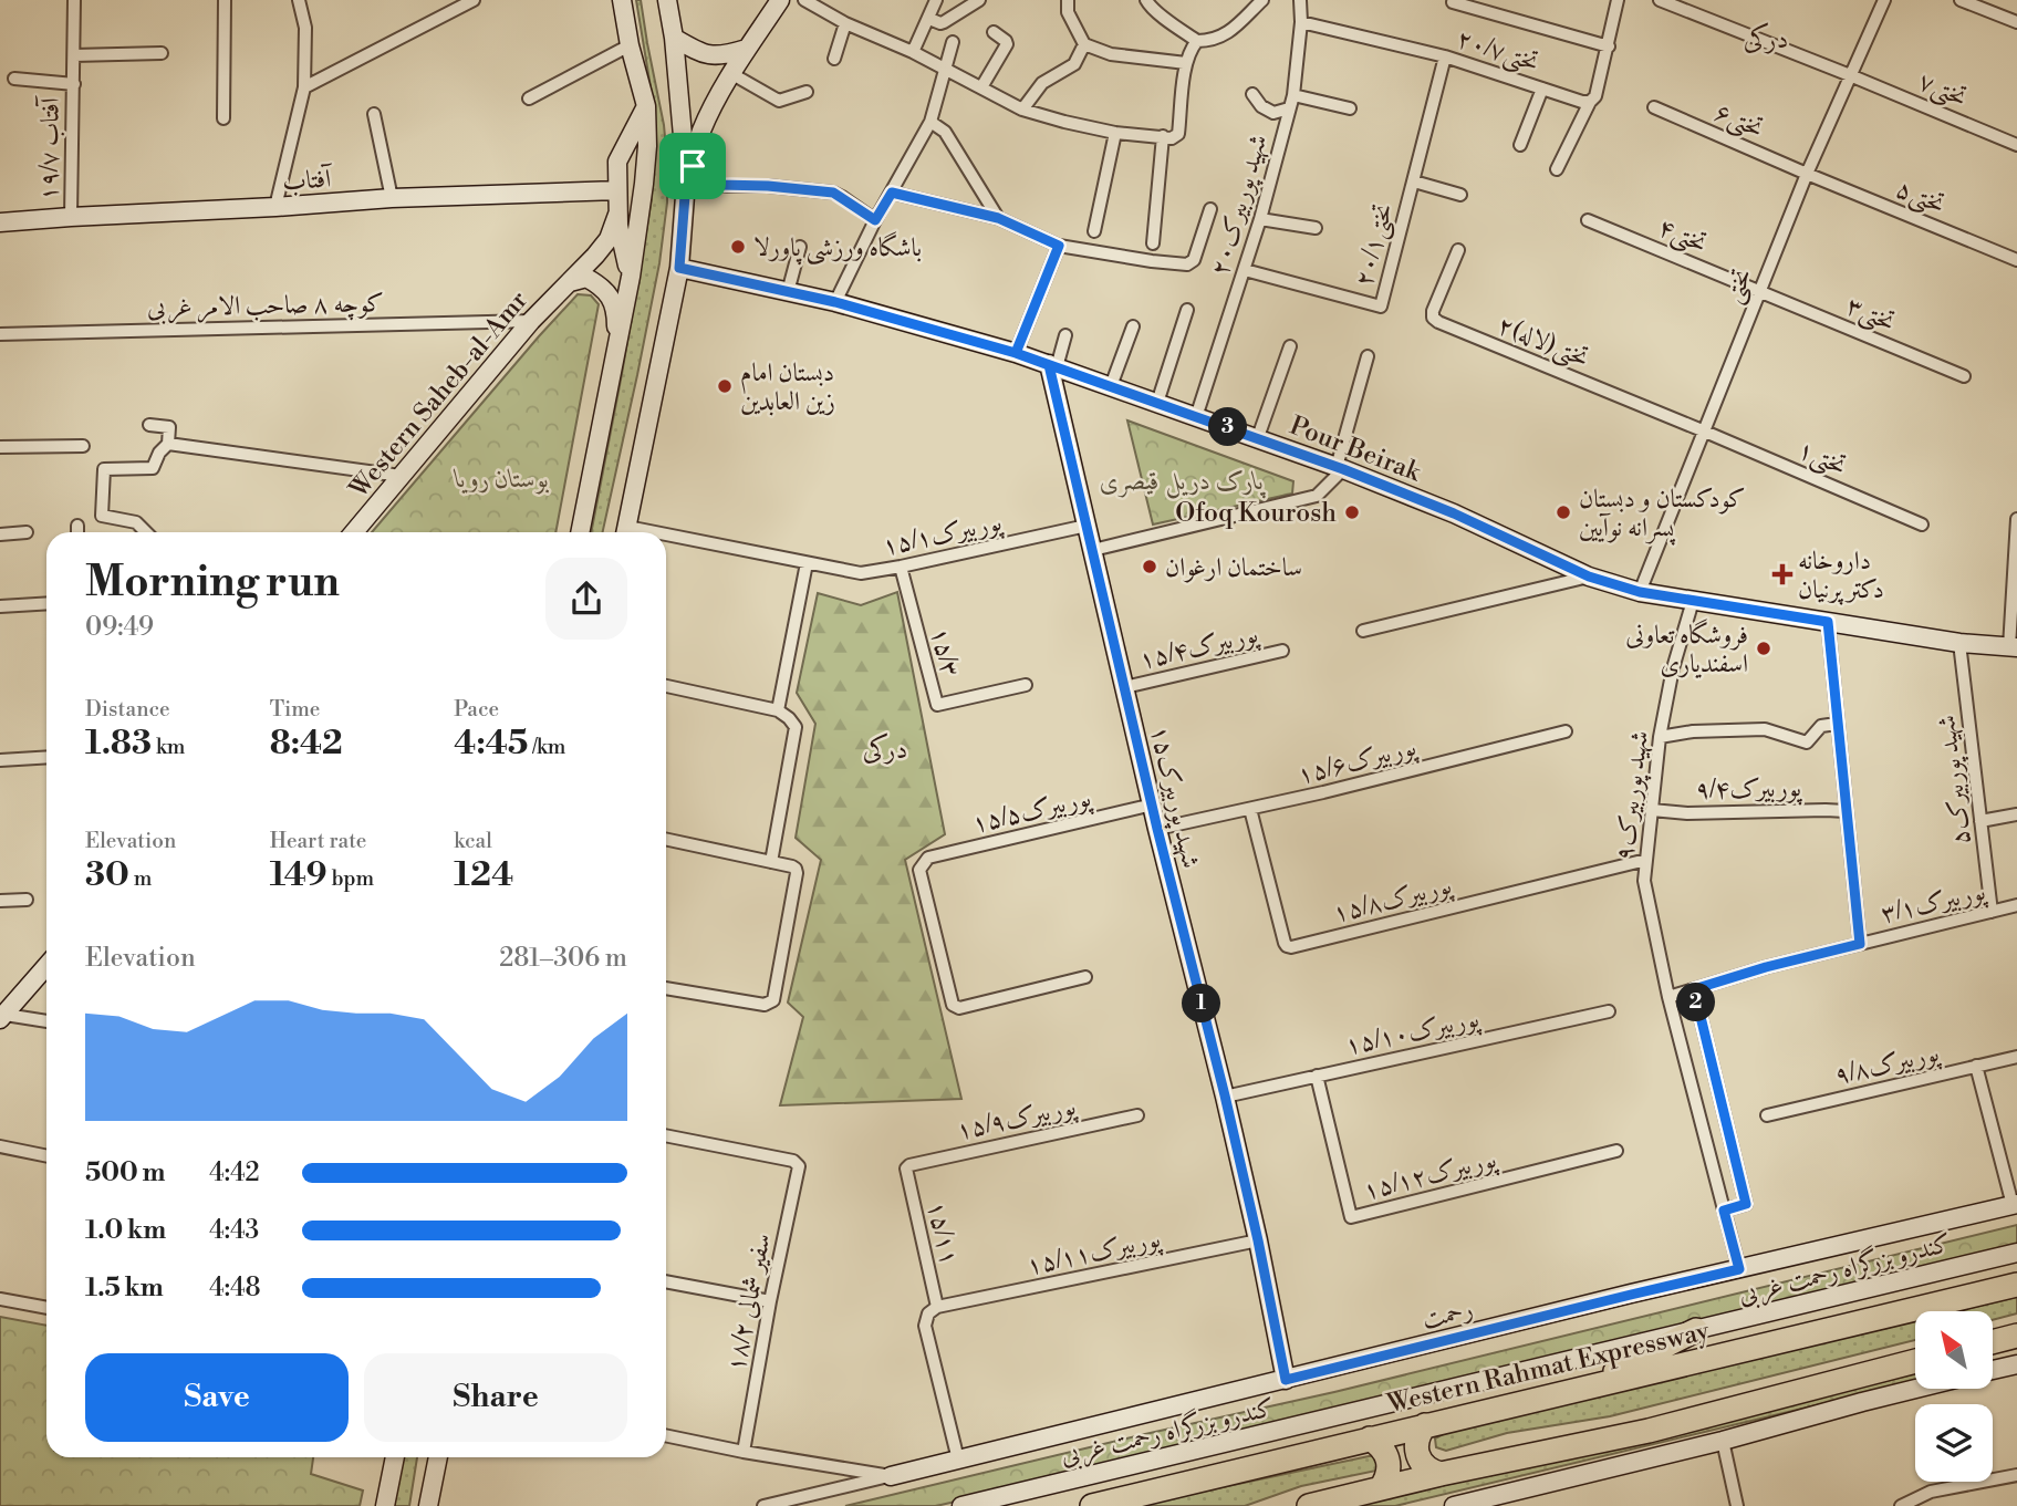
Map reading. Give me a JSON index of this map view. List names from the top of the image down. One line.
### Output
{"streets":{"highway":["Western Rahmat Expressway"],"street":["تختی۲۰/۷","تختی۷","تختی۶","آفتاب ۱۹/۷","آفتاب","تختی۵","شهید پوربیرک۲۰","تختی۴","تختی۲۰/۱","تختی","کوچه ۸ صاحب الامر غربی","تختی۳","۲تختی(لاله)","Western Saheb-al-Amr","Pour Beirak","تختی۱","پوربیرک۱۵/۱","پوربیرک۱۵/۴","۱۵/۳","پوربیرک۱۵/۶","شهید پوربیرک۵","پوربیرک۹/۴","شهید پوربیرک۹","شهید پوربیرک۱۵","پوربیرک۱۵/۵","پوربیرک۱۵/۸","پوربیرک۳/۱","پوربیرک۱۵/۱۰","پوربیرک۹/۸","پوربیرک۱۵/۹","پوربیرک۱۵/۱۲","۱۵/۱۱","پوربیرک۱۵/۱۱","کندرو بزرگراه رحمت غربی","سفیر شمالی ۱۸/۲","رحمت"]},"crossings":[["تختی۲۰/۷","شهید پوربیرک۲۰"],["تختی۲۰/۷","تختی۲۰/۱"],["تختی۷","تختی"],["تختی۶","تختی۵"],["تختی۶","تختی"],["آفتاب ۱۹/۷","آفتاب"],["تختی۵","تختی"],["شهید پوربیرک۲۰","تختی۲۰/۱"],["شهید پوربیرک۲۰","Pour Beirak"],["تختی۴","تختی"],["تختی۴","تختی۳"],["تختی","تختی۳"],["تختی","۲تختی(لاله)"],["تختی","Pour Beirak"],["تختی","تختی۱"],["کوچه ۸ صاحب الامر غربی","Western Saheb-al-Amr"],["۲تختی(لاله)","تختی۱"],["Pour Beirak","شهید پوربیرک۵"],["Pour Beirak","شهید پوربیرک۹"],["Pour Beirak","شهید پوربیرک۱۵"],["پوربیرک۱۵/۱","۱۵/۳"],["پوربیرک۱۵/۱","شهید پوربیرک۱۵"],["پوربیرک۱۵/۴","شهید پوربیرک۱۵"],["پوربیرک۱۵/۶","شهید پوربیرک۱۵"],["پوربیرک۱۵/۶","پوربیرک۱۵/۸"],["شهید پوربیرک۵","پوربیرک۳/۱"],["پوربیرک۹/۴","شهید پوربیرک۹"],["شهید پوربیرک۹","پوربیرک۱۵/۸"],["شهید پوربیرک۹","پوربیرک۳/۱"],["شهید پوربیرک۹","رحمت"],["شهید پوربیرک۱۵","پوربیرک۱۵/۵"],["شهید پوربیرک۱۵","پوربیرک۱۵/۱۰"],["شهید پوربیرک۱۵","پوربیرک۱۵/۱۱"],["شهید پوربیرک۱۵","رحمت"],["پوربیرک۱۵/۱۰","پوربیرک۱۵/۱۲"],["پوربیرک۱۵/۹","۱۵/۱۱"],["۱۵/۱۱","پوربیرک۱۵/۱۱"]],"districts":["درکی","درکی"],"parks":["بوستان رویا","پارک دریل قیصری"],"places":{"other":["باشگاه ورزشی پاورلا","دبستان امام زین العابدین","Ofoq Kourosh","کودکستان و دبستان پسرانه نوآیین","ساختمان ارغوان","فروشگاه تعاونی اسفندیاری"],"health":["داروخانه دکتر پرنیان"]},"north":"top left","page":{"pins":["3","2","1"],"heading":["Morning run","09:49"],"stats":[["Distance","1.83 km"],["Time","8:42"],["Pace","4:45 /km"],["Elevation","30 m"],["Heart rate","149 bpm"],["kcal","124"]],"chart":["Elevation","281–306 m"],"list":[{"name":"500 m","note":"4:42"},{"name":"1.0 km","note":"4:43"},{"name":"1.5 km","note":"4:48"}],"buttons":["Save","Share"]}}
